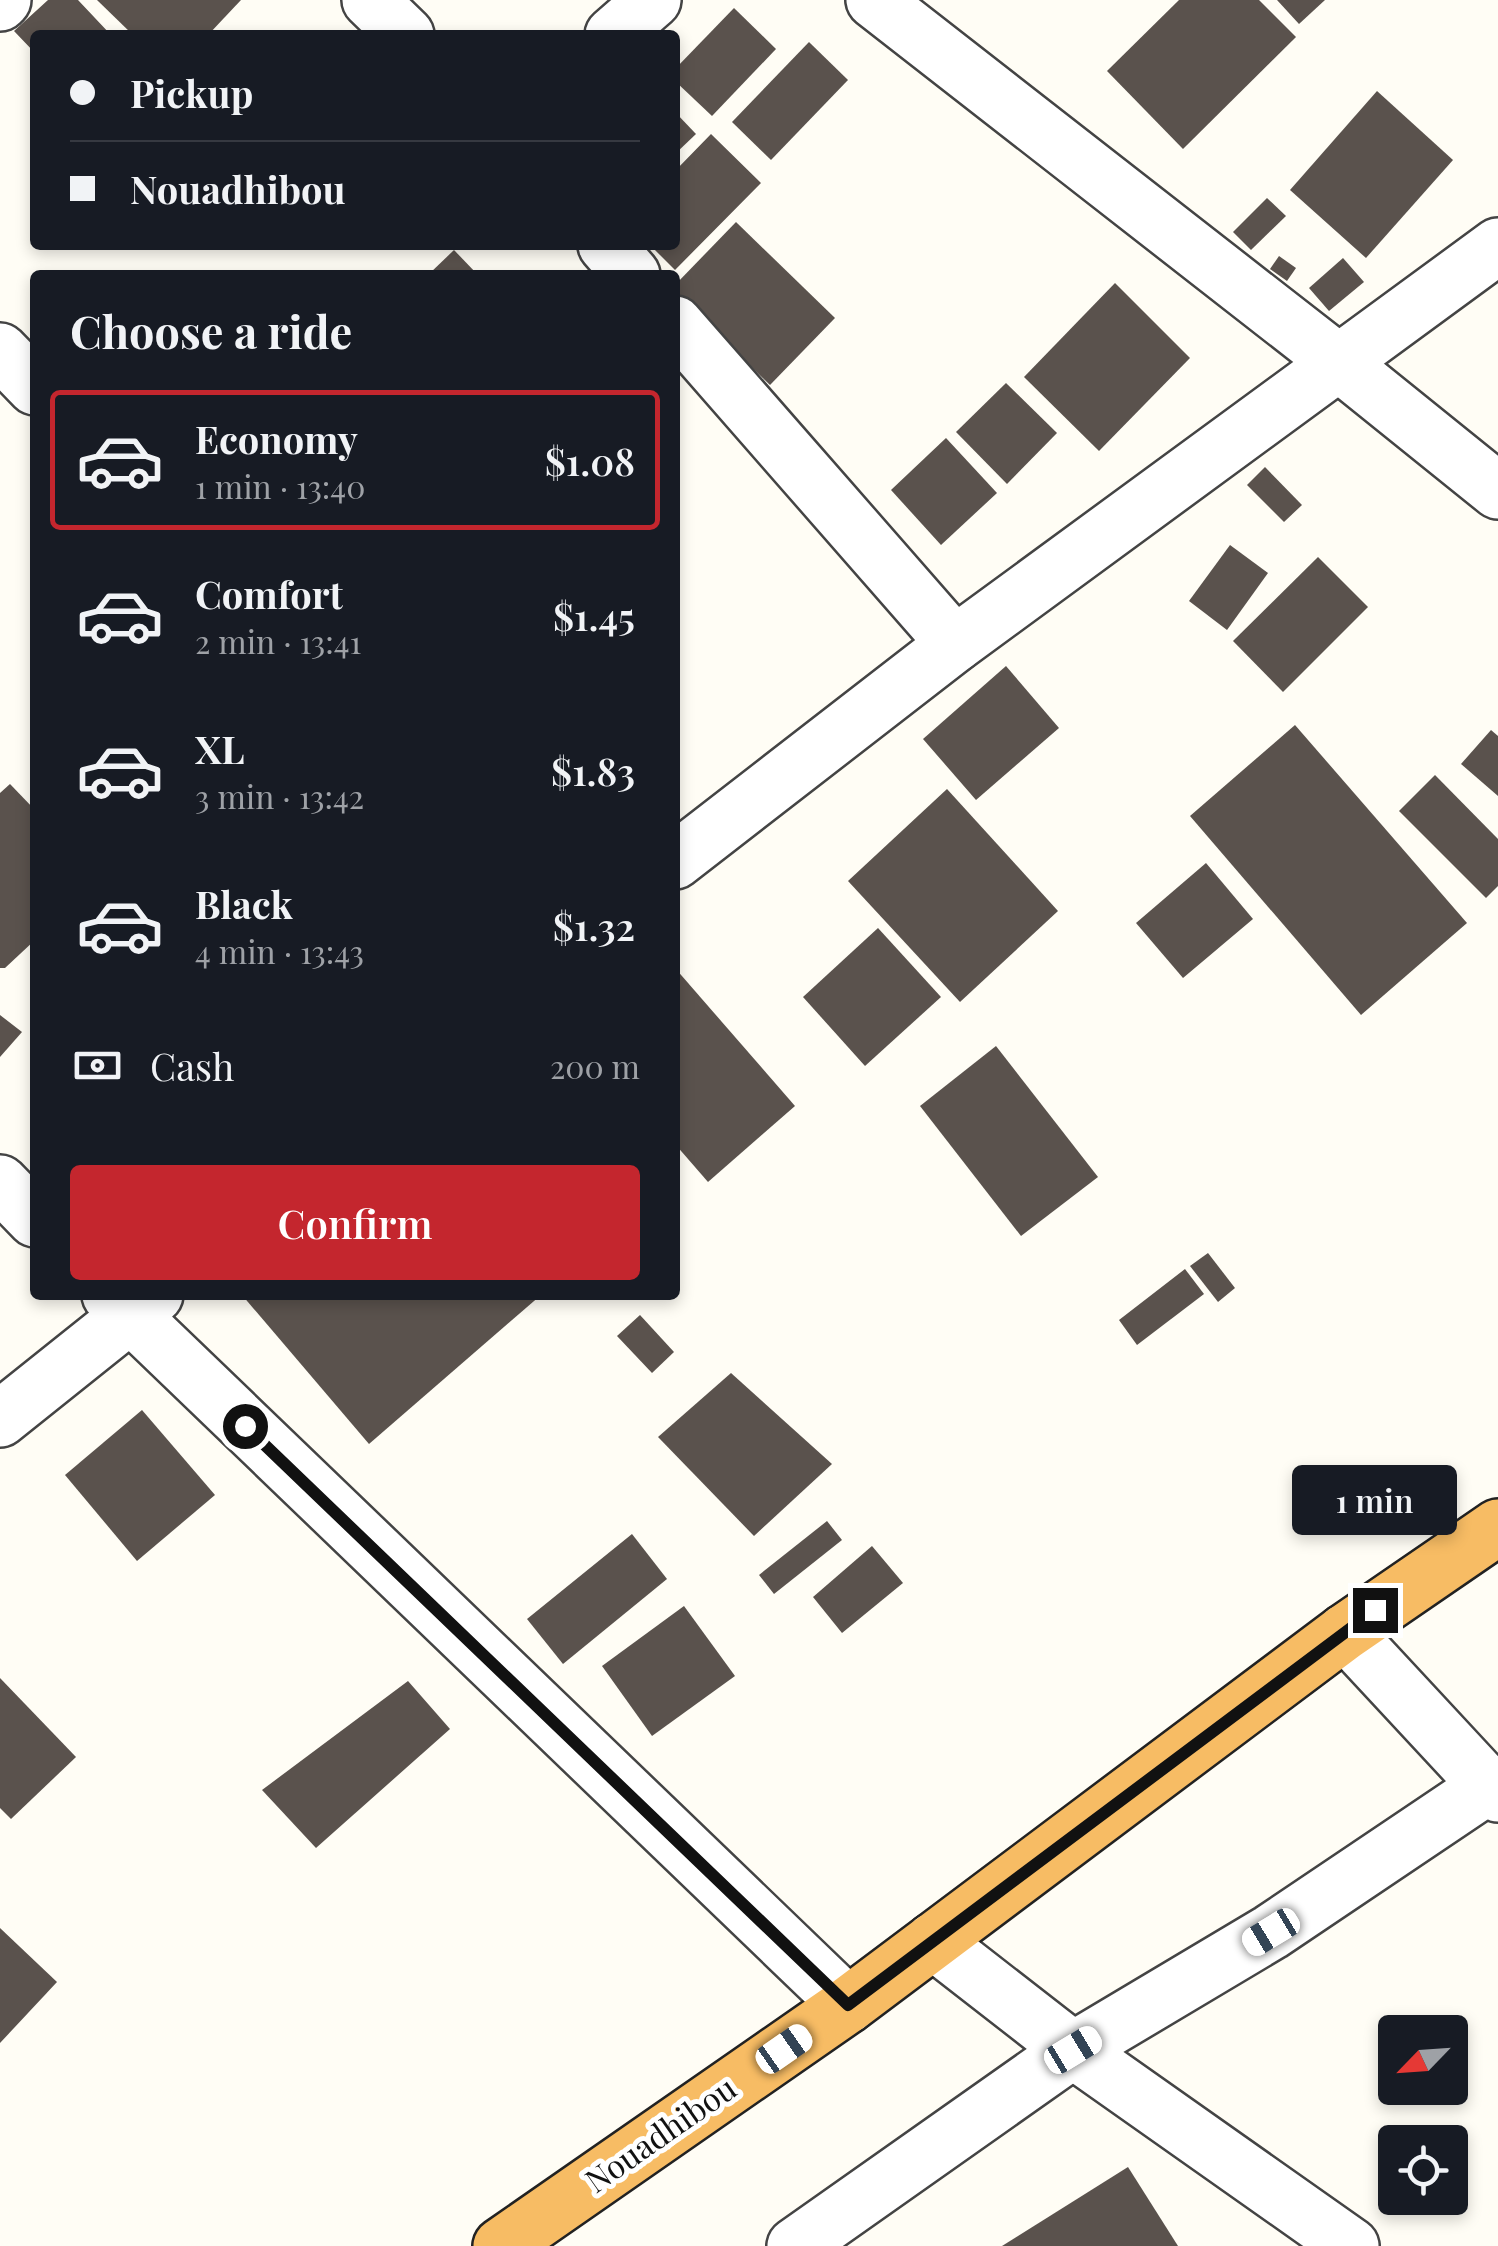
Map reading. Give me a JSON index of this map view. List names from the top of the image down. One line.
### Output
{"streets":{"highway":["Nouadhibou"]},"north":"bottom left","page":{"banner":["Pickup","Nouadhibou"],"heading":"Choose a ride","list":[{"name":"Economy","note":"1 min · 13:40","value":"$1.08"},{"name":"Comfort","note":"2 min · 13:41","value":"$1.45"},{"name":"XL","note":"3 min · 13:42","value":"$1.83"},{"name":"Black","note":"4 min · 13:43","value":"$1.32"}],"pay":["Cash","200 m"],"buttons":"Confirm","bubble":"1 min"}}
